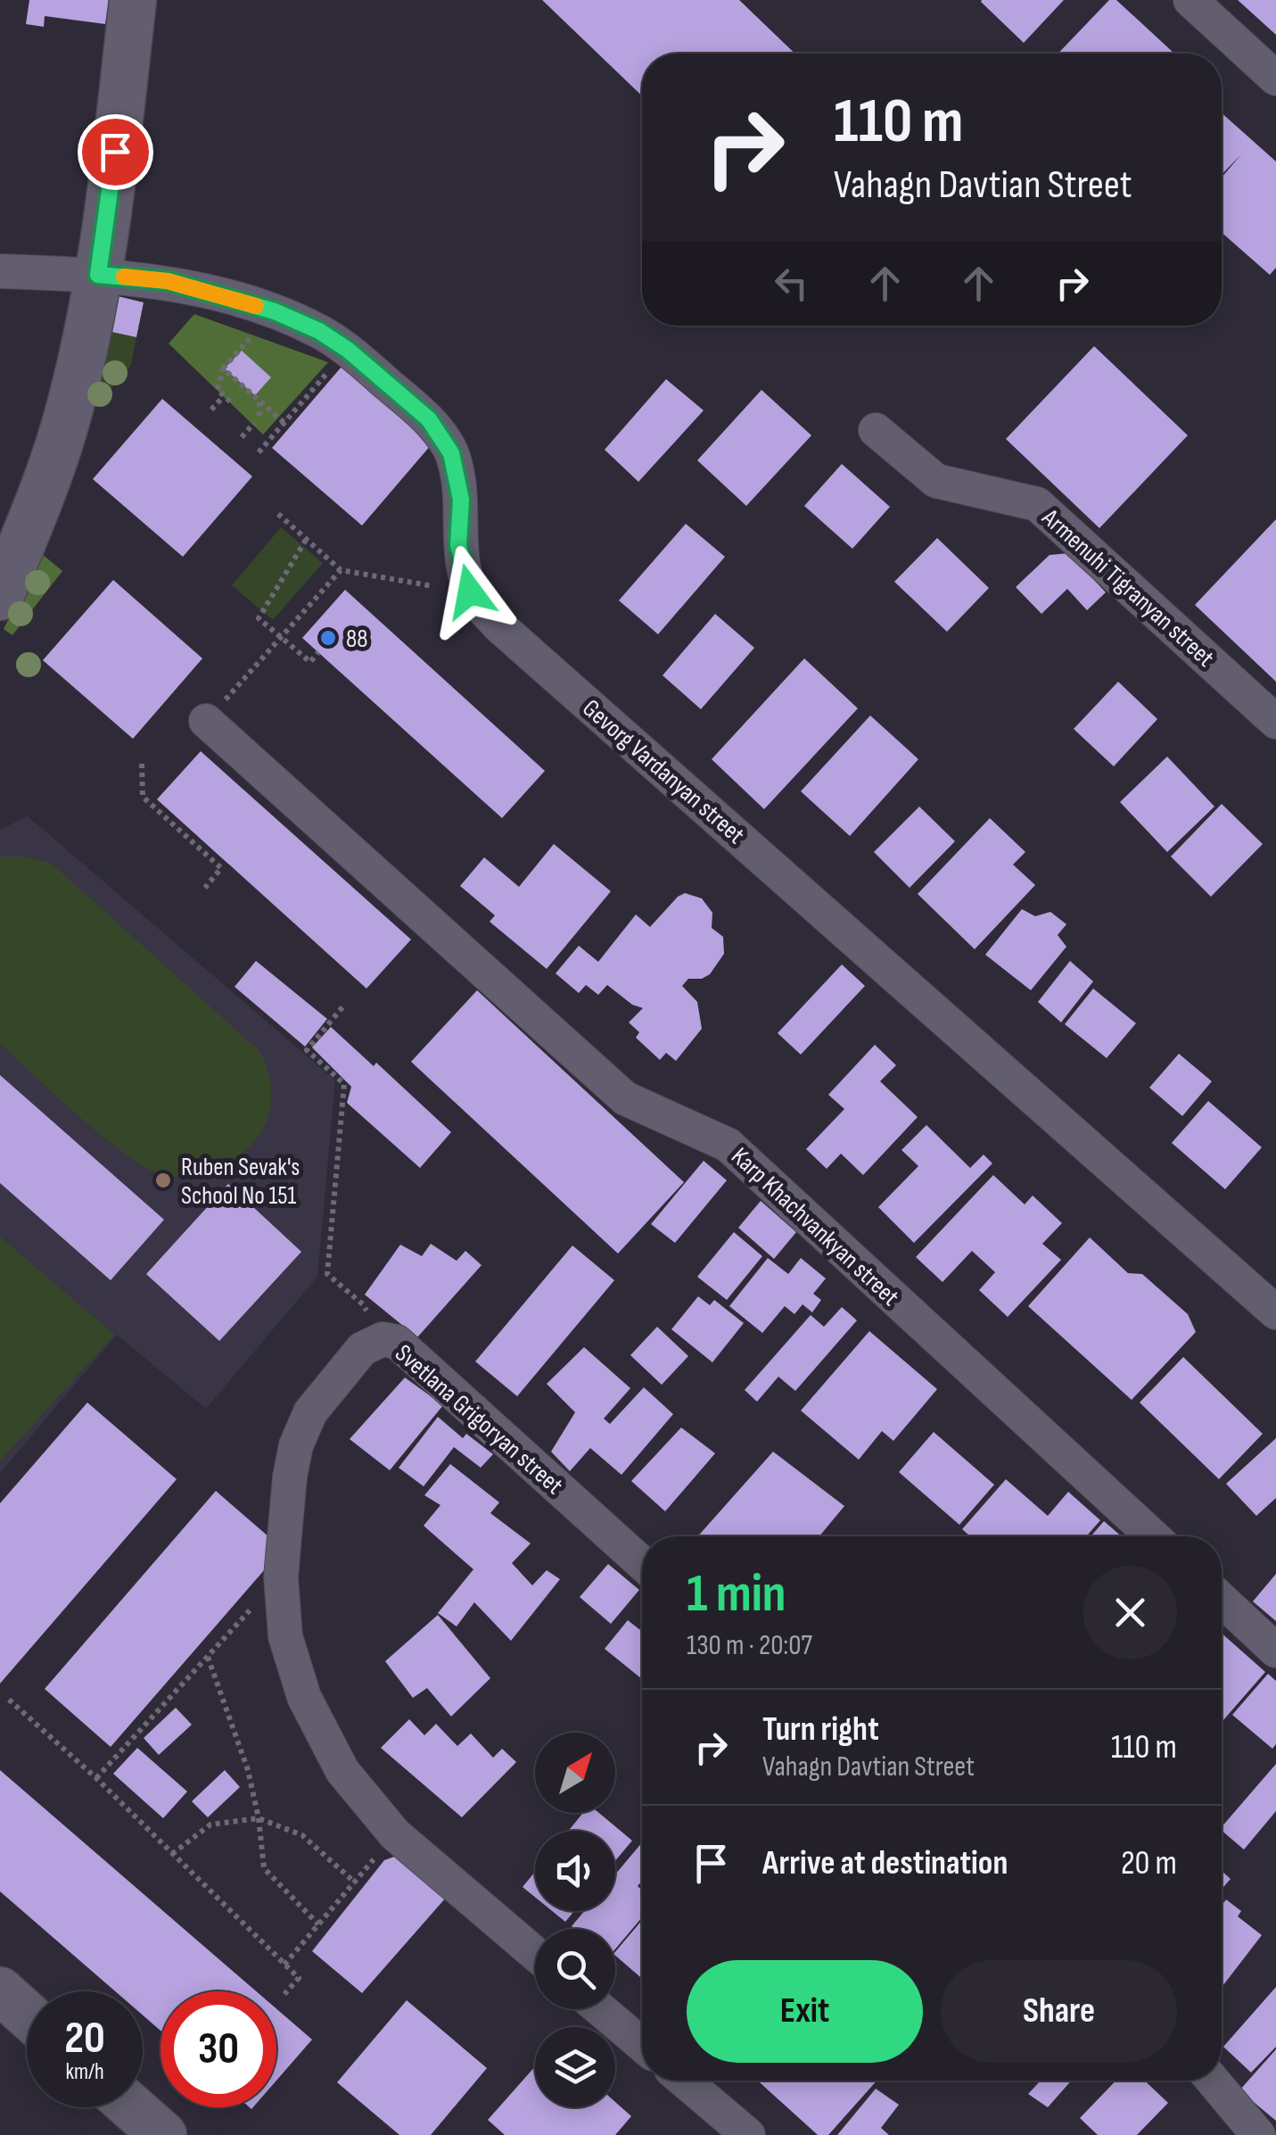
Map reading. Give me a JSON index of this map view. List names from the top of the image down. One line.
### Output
{"streets":{"street":["Armenuhi Tigranyan street","Gevorg Vardanyan street","Karp Khachvankyan street","Svetlana Grigoryan street"]},"places":["88","Ruben Sevak's School No 151"],"north":"top right","page":{"turn":["110 m","Vahagn Davtian Street"],"heading":["1 min","130 m · 20:07"],"list":[{"name":"Turn right","note":"Vahagn Davtian Street","value":"110 m"},{"name":"Arrive at destination","value":"20 m"}],"buttons":["Exit","Share"],"speed":"20 km/h","limit":"30"}}
